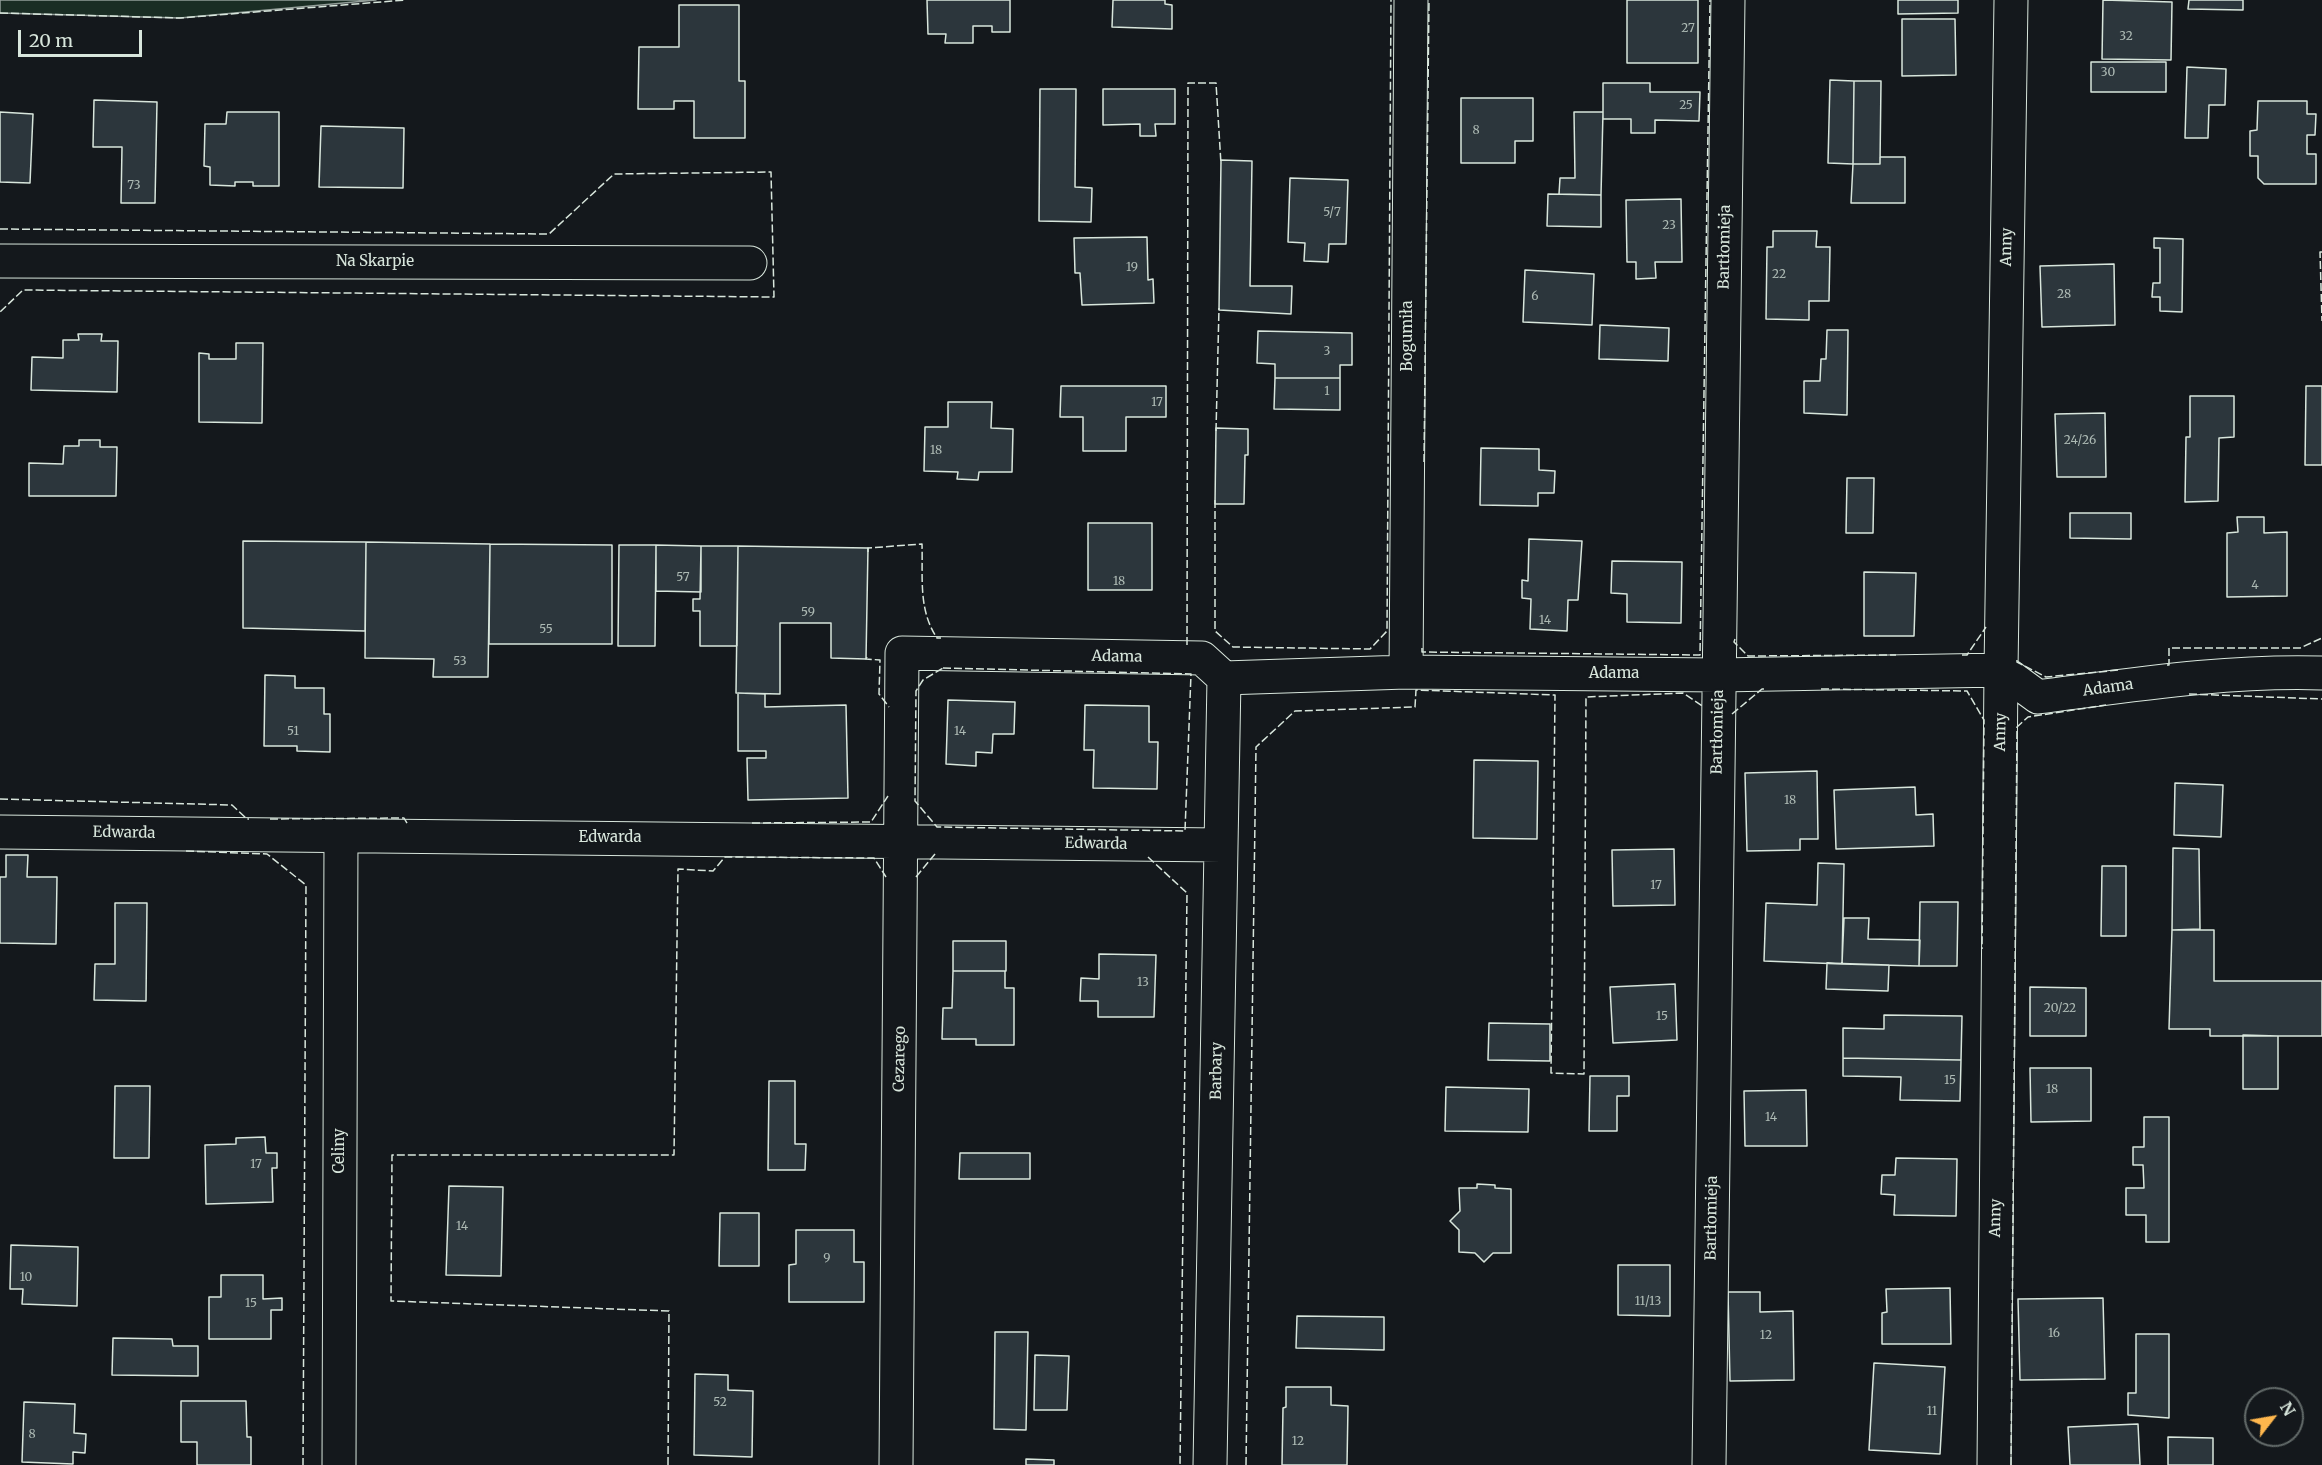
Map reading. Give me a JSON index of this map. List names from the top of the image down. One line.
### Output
{"streets":{"street":["Bartłomieja","Anny","Na Skarpie","Bogumiła","Adama","Edwarda","Cezarego","Barbary","Celiny"]},"crossings":[["Bartłomieja","Adama"],["Anny","Adama"],["Bogumiła","Adama"],["Adama","Cezarego"],["Adama","Barbary"],["Edwarda","Cezarego"],["Edwarda","Barbary"],["Edwarda","Celiny"]],"house_numbers":["27","32","30","25","8","73","5/7","23","19","22","28","6","3","1","17","24/26","18","57","18","4","59","14","55","53","51","14","18","17","13","20/22","15","15","18","14","17","14","9","10","11/13","15","16","12","52","11","8","12"],"scale_bar":"20 m","north":"top right"}
